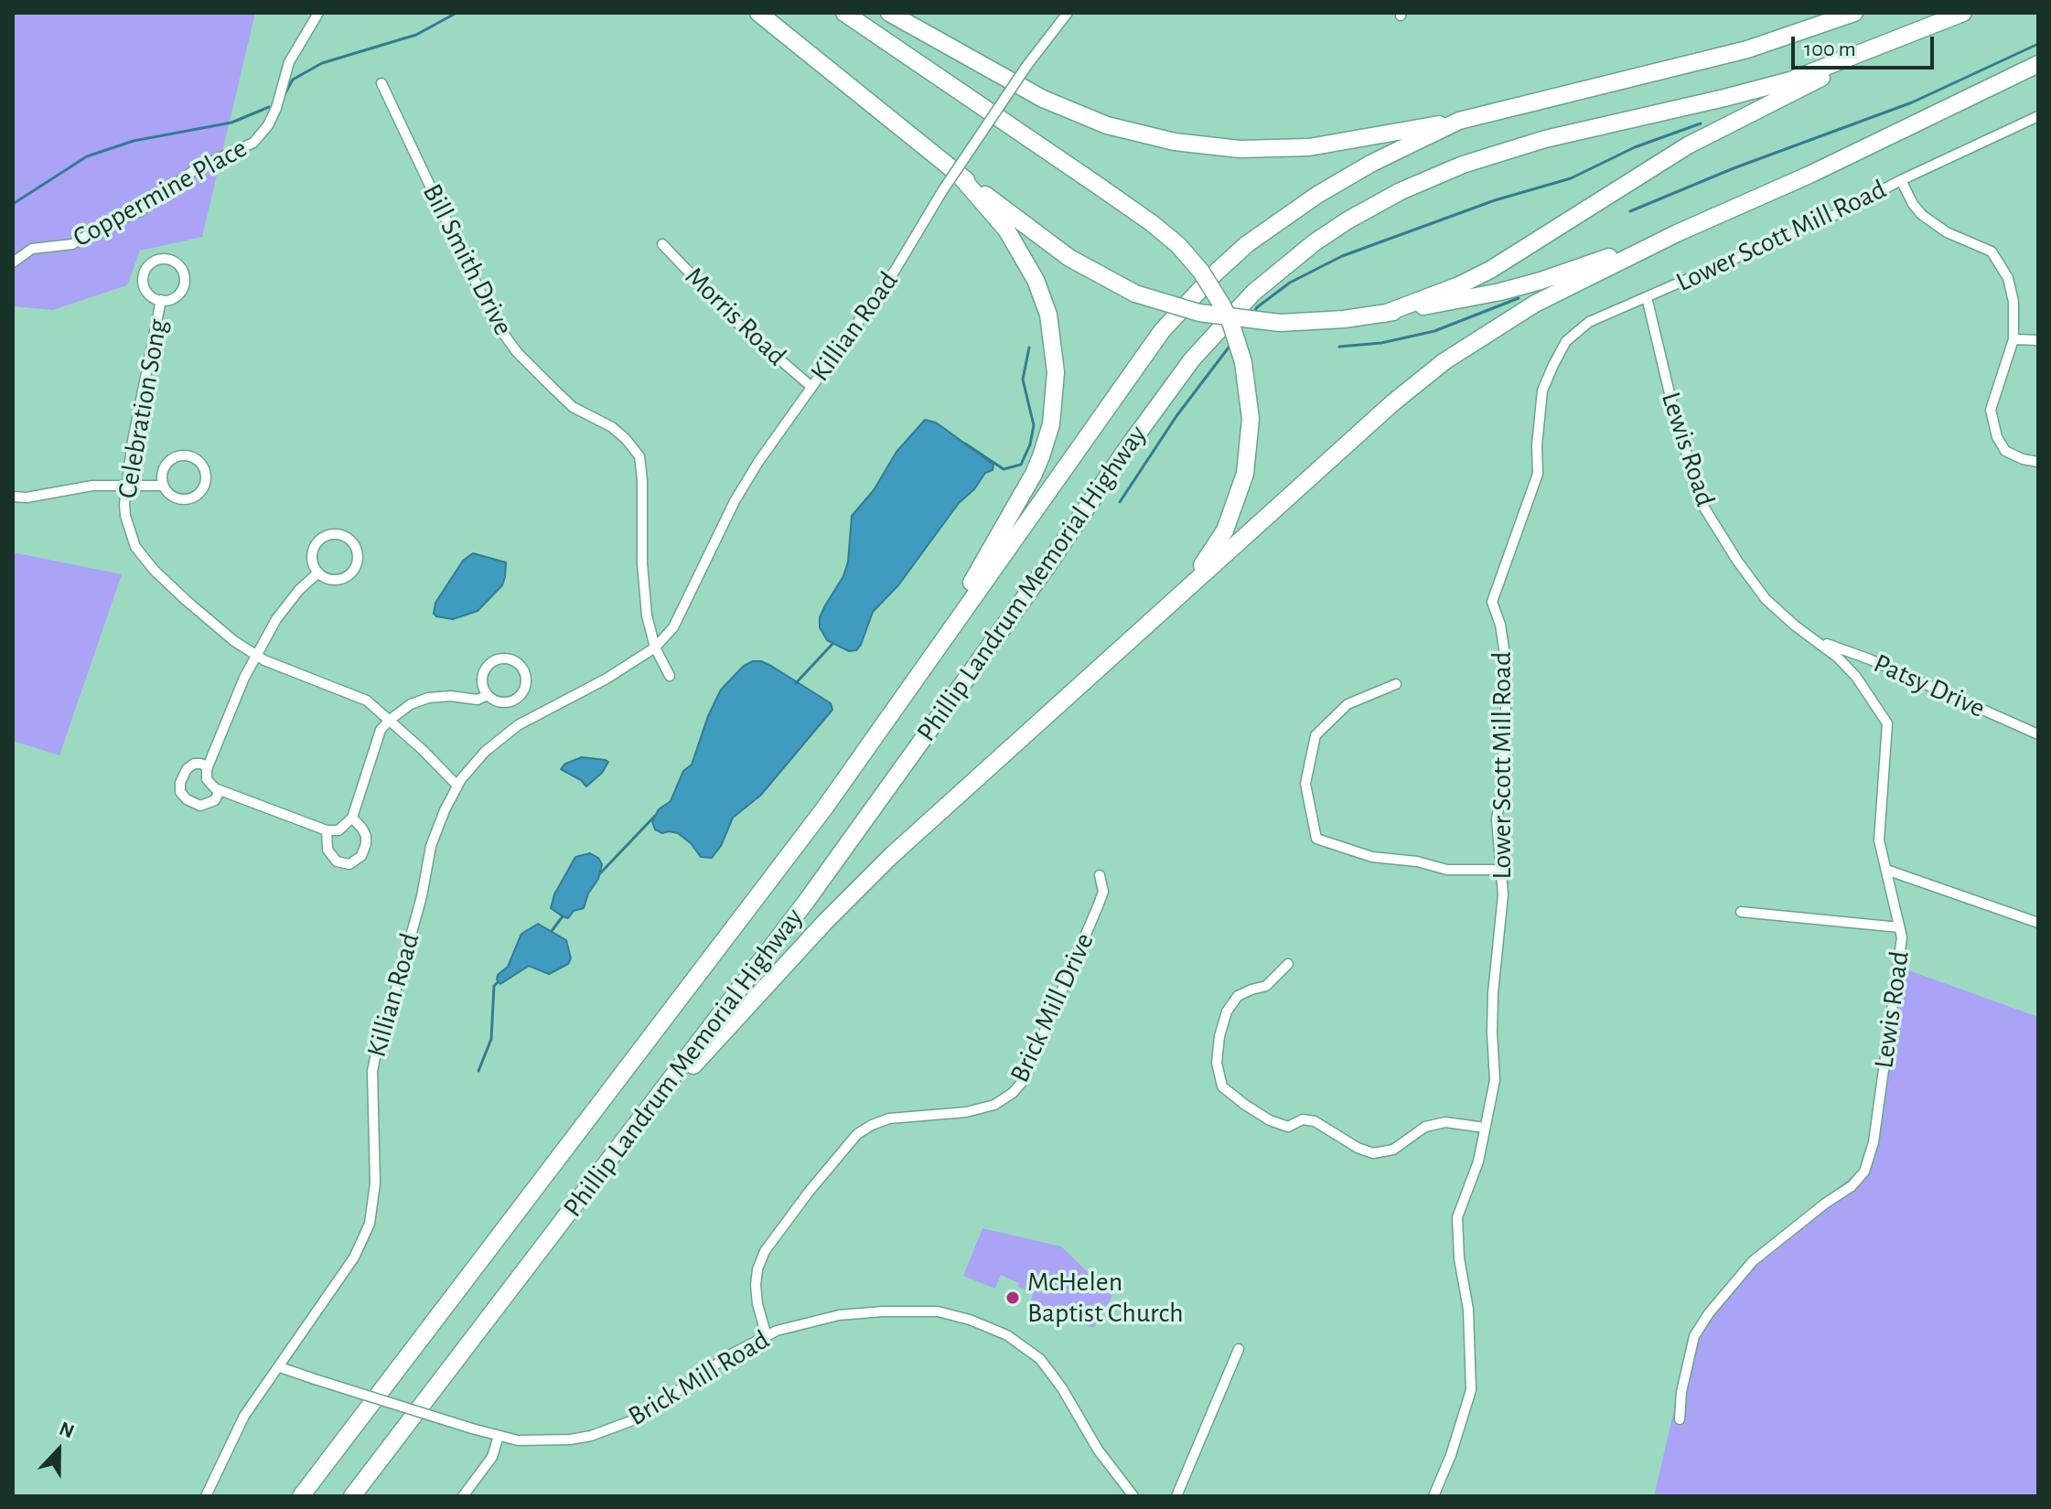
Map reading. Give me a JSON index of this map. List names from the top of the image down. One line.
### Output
{"streets":{"highway":["Phillip Landrum Memorial Highway"],"street":["Coppermine Place","Lower Scott Mill Road","Bill Smith Drive","Morris Road","Killian Road","Celebration Song","Lewis Road","Patsy Drive","Brick Mill Drive","Brick Mill Road"]},"crossings":[["Lower Scott Mill Road","Lewis Road"],["Bill Smith Drive","Killian Road"],["Morris Road","Killian Road"],["Killian Road","Celebration Song"],["Killian Road","Brick Mill Road"],["Lewis Road","Patsy Drive"],["Brick Mill Drive","Brick Mill Road"]],"places":["McHelen Baptist Church"],"scale_bar":"100 m","north":"top"}
